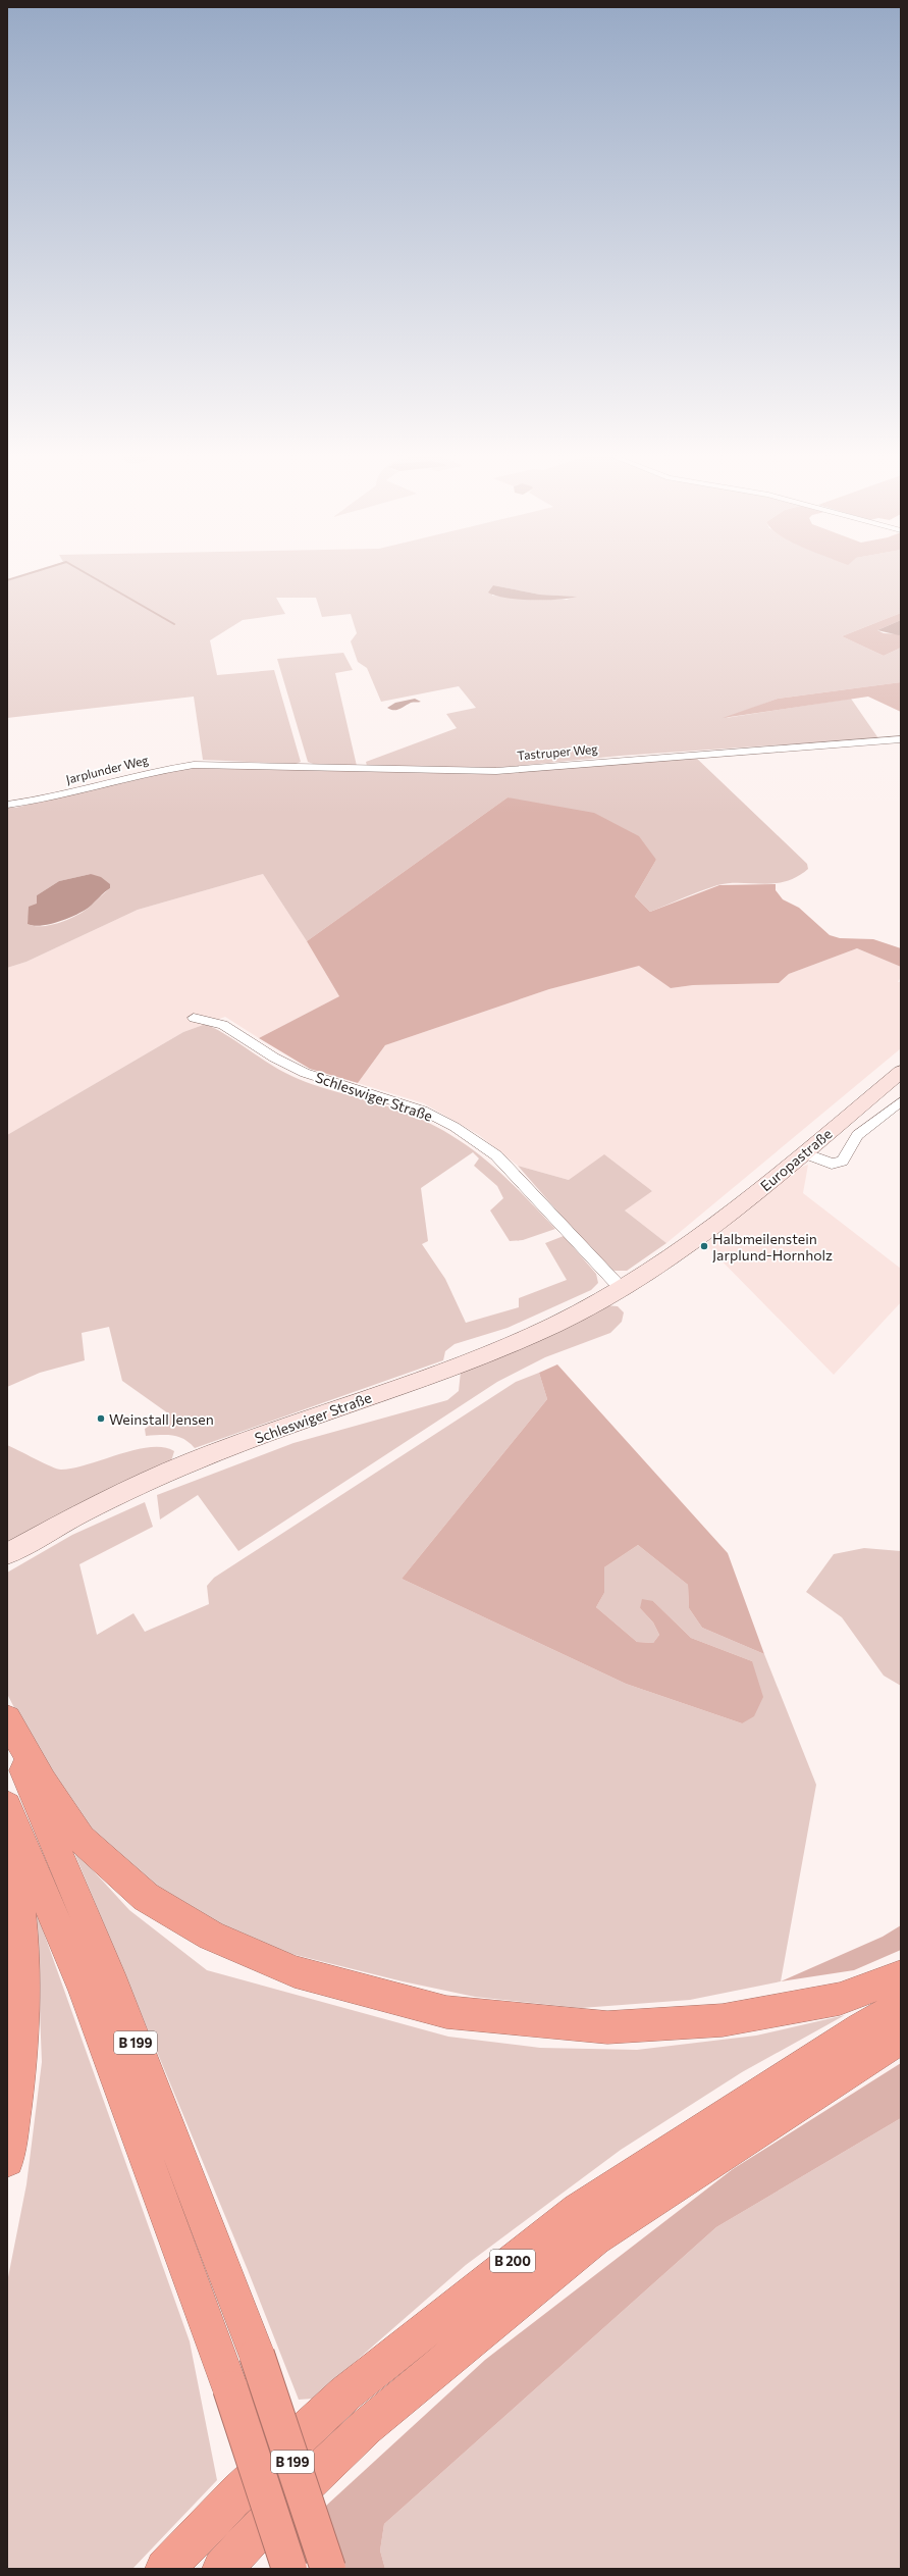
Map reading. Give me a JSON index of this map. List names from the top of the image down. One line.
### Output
{"streets":{"highway":["B 199","B 200"],"main road":["Schleswiger Straße","Europastraße"],"street":["Tastruper Weg","Jarplunder Weg"]},"crossings":[["Tastruper Weg","Jarplunder Weg"],["Schleswiger Straße","Europastraße"]],"places":["Halbmeilenstein Jarplund-Hornholz","Weinstall Jensen"]}
